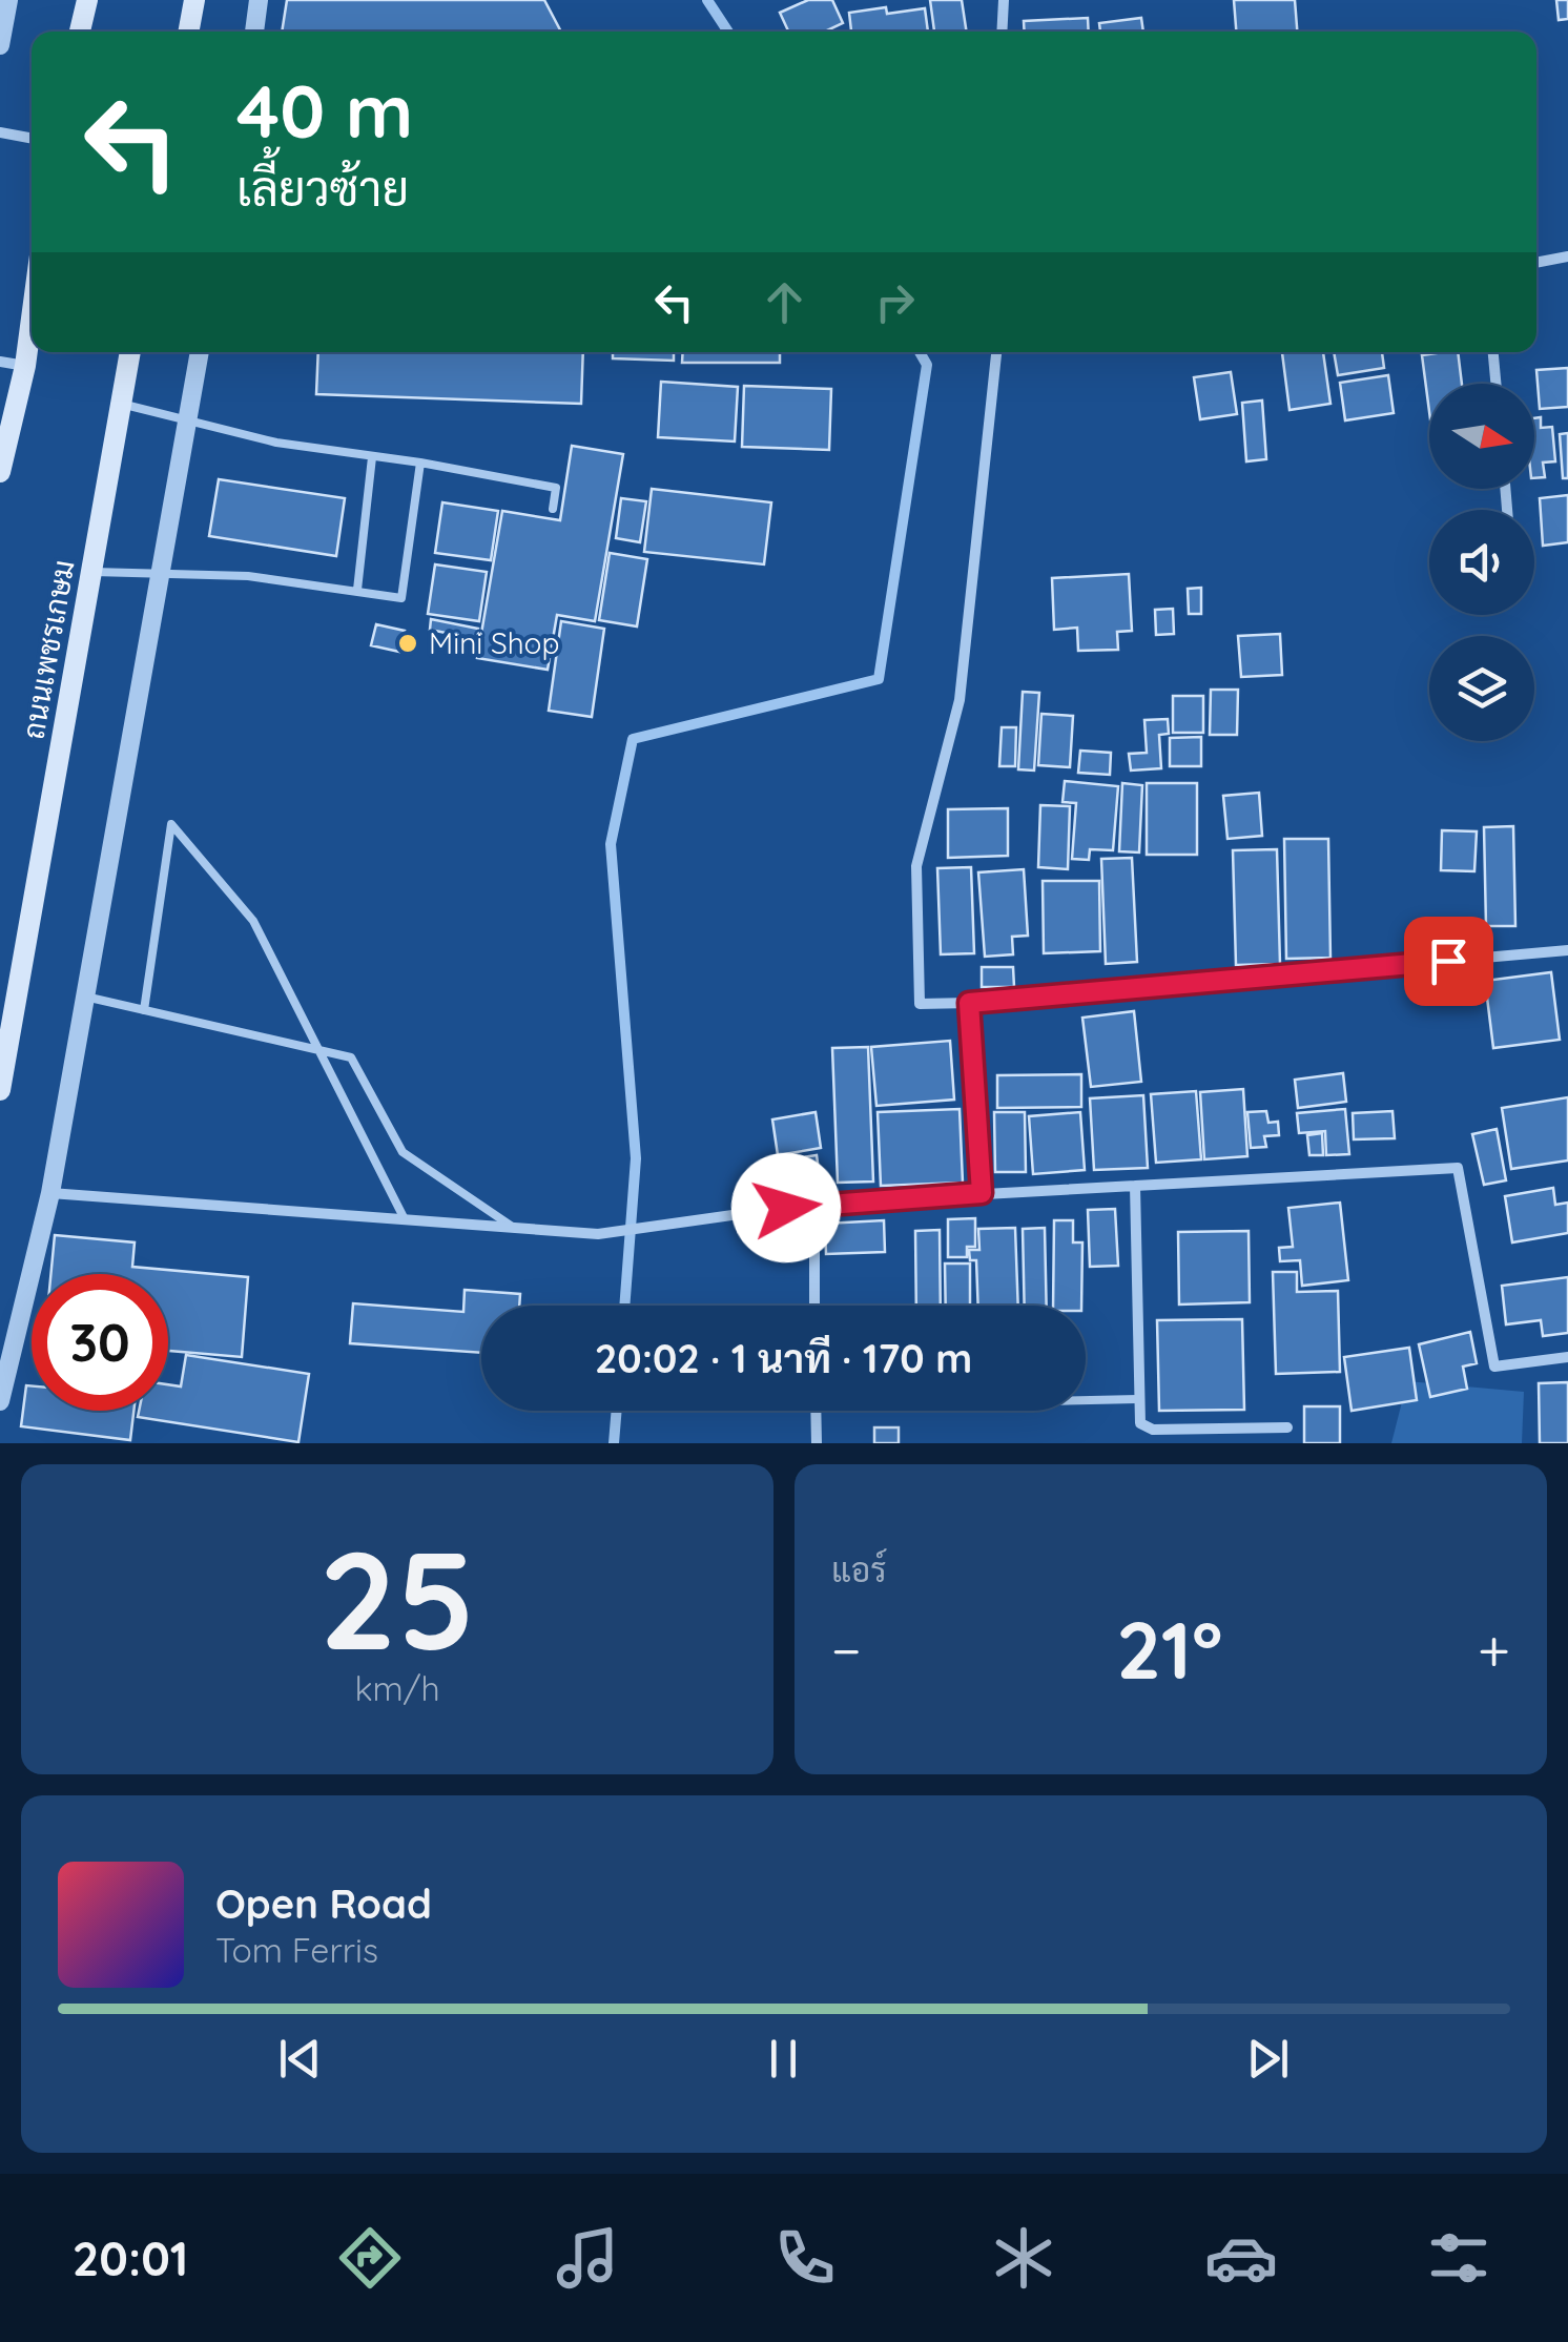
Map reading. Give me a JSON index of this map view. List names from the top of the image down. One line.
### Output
{"streets":{"main road":["ถนนเพชรเกษม"]},"places":["Mini Shop"],"north":"right","page":{"turn":["40 m","เลี้ยวซ้าย"],"limit":"30","trip":"20:02 · 1 นาที · 170 m","tile":[["25","km/h"],"แอร์"],"heat":["−","21°","+"],"song":["Open Road","Tom Ferris"],"tabs":"20:01"}}
